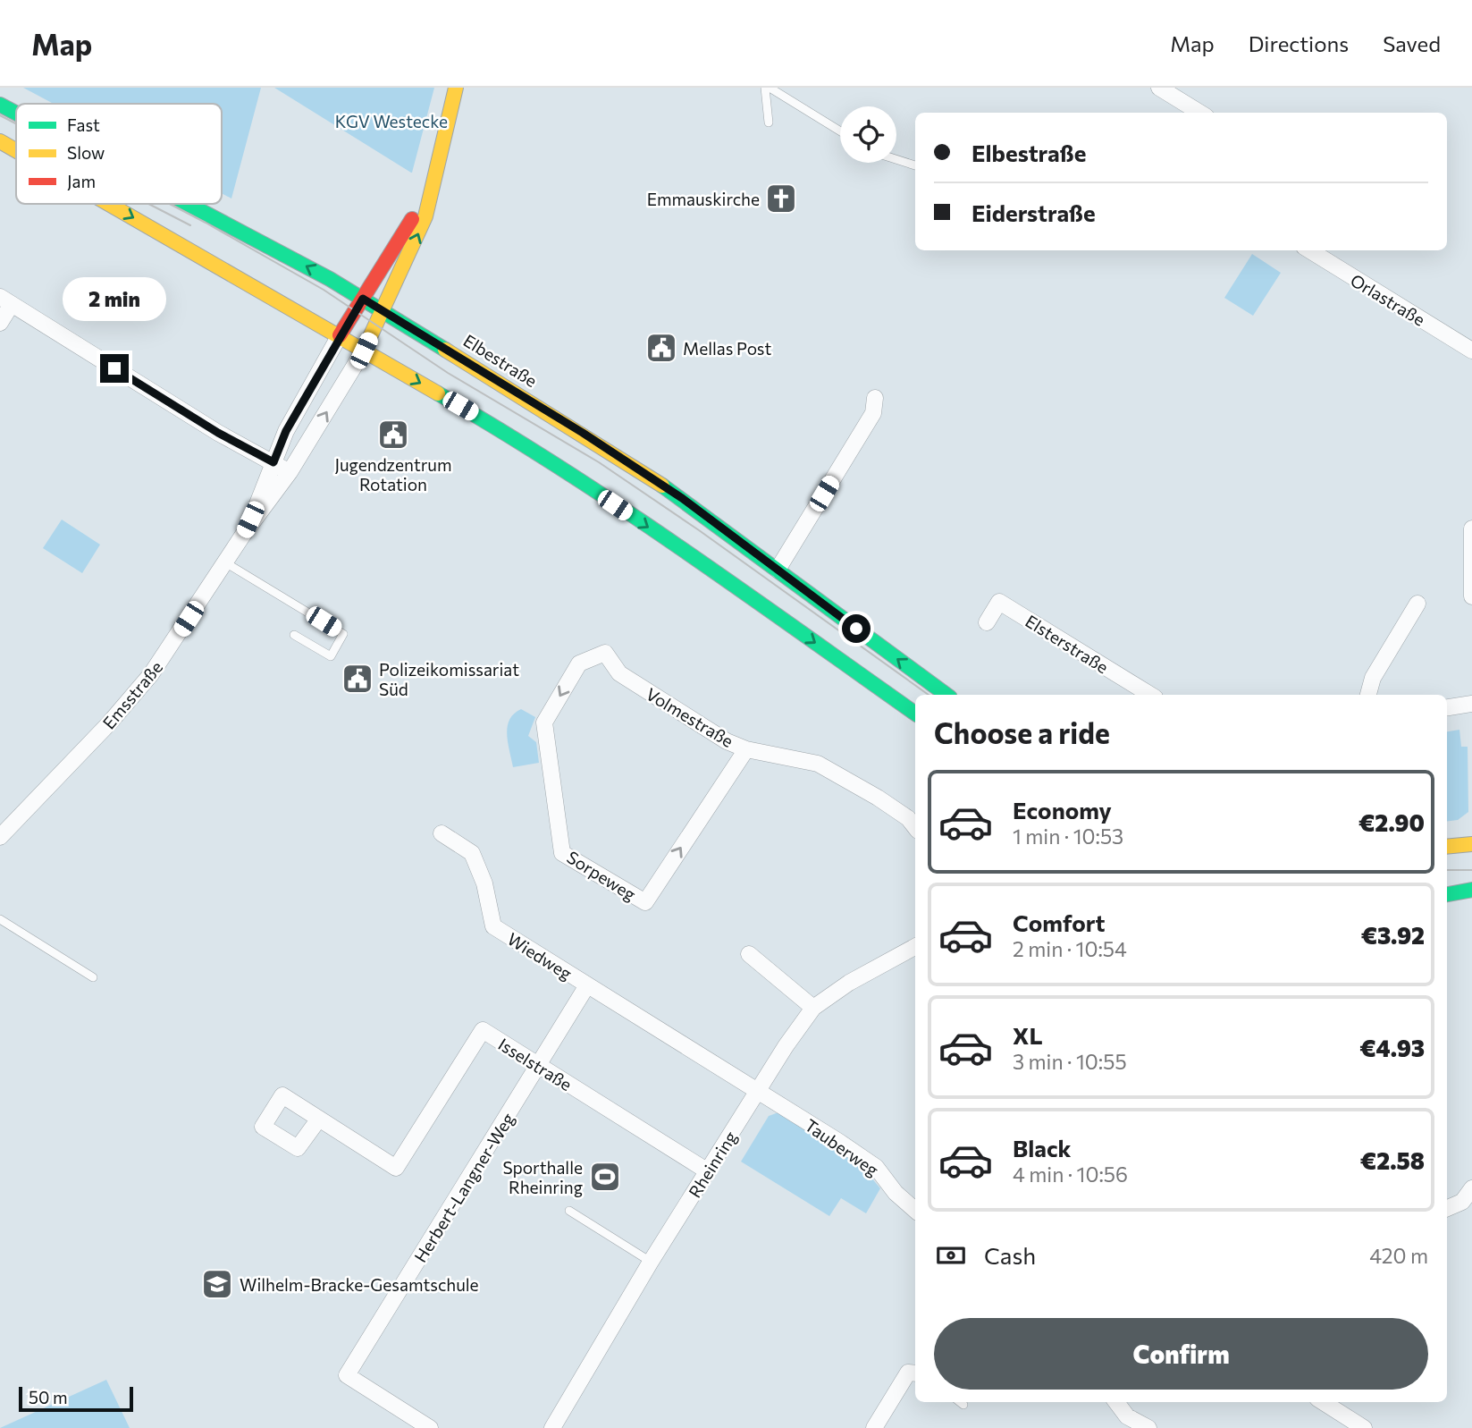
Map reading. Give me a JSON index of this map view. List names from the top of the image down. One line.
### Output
{"streets":{"street":["Orlastraße","Elbestraße","Elsterstraße","Emsstraße","Volmestraße","Sorpeweg","Wiedweg","Isselstraße","Tauberweg","Rheinring","Herbert-Langner-Weg"]},"crossings":[["Volmestraße","Sorpeweg"],["Wiedweg","Tauberweg"],["Wiedweg","Rheinring"],["Wiedweg","Herbert-Langner-Weg"],["Isselstraße","Rheinring"],["Isselstraße","Herbert-Langner-Weg"],["Tauberweg","Rheinring"]],"parks":["KGV Westecke"],"places":{"church":["Emmauskirche"],"public building":["Mellas Post","Jugendzentrum Rotation","Polizeikomissariat Süd"],"sports":["Sporthalle Rheinring"],"school or university":["Wilhelm-Bracke-Gesamtschule"]},"legend":["Fast","Slow","Jam"],"scale_bar":"50 m","page":{"header":"Map","nav":["Map","Directions","Saved"],"banner":["Elbestraße","Eiderstraße"],"bubble":"2 min","heading":"Choose a ride","list":[{"name":"Economy","note":"1 min · 10:53","value":"€2.90"},{"name":"Comfort","note":"2 min · 10:54","value":"€3.92"},{"name":"XL","note":"3 min · 10:55","value":"€4.93"},{"name":"Black","note":"4 min · 10:56","value":"€2.58"}],"pay":["Cash","420 m"],"buttons":"Confirm","scale":"50 m"}}
